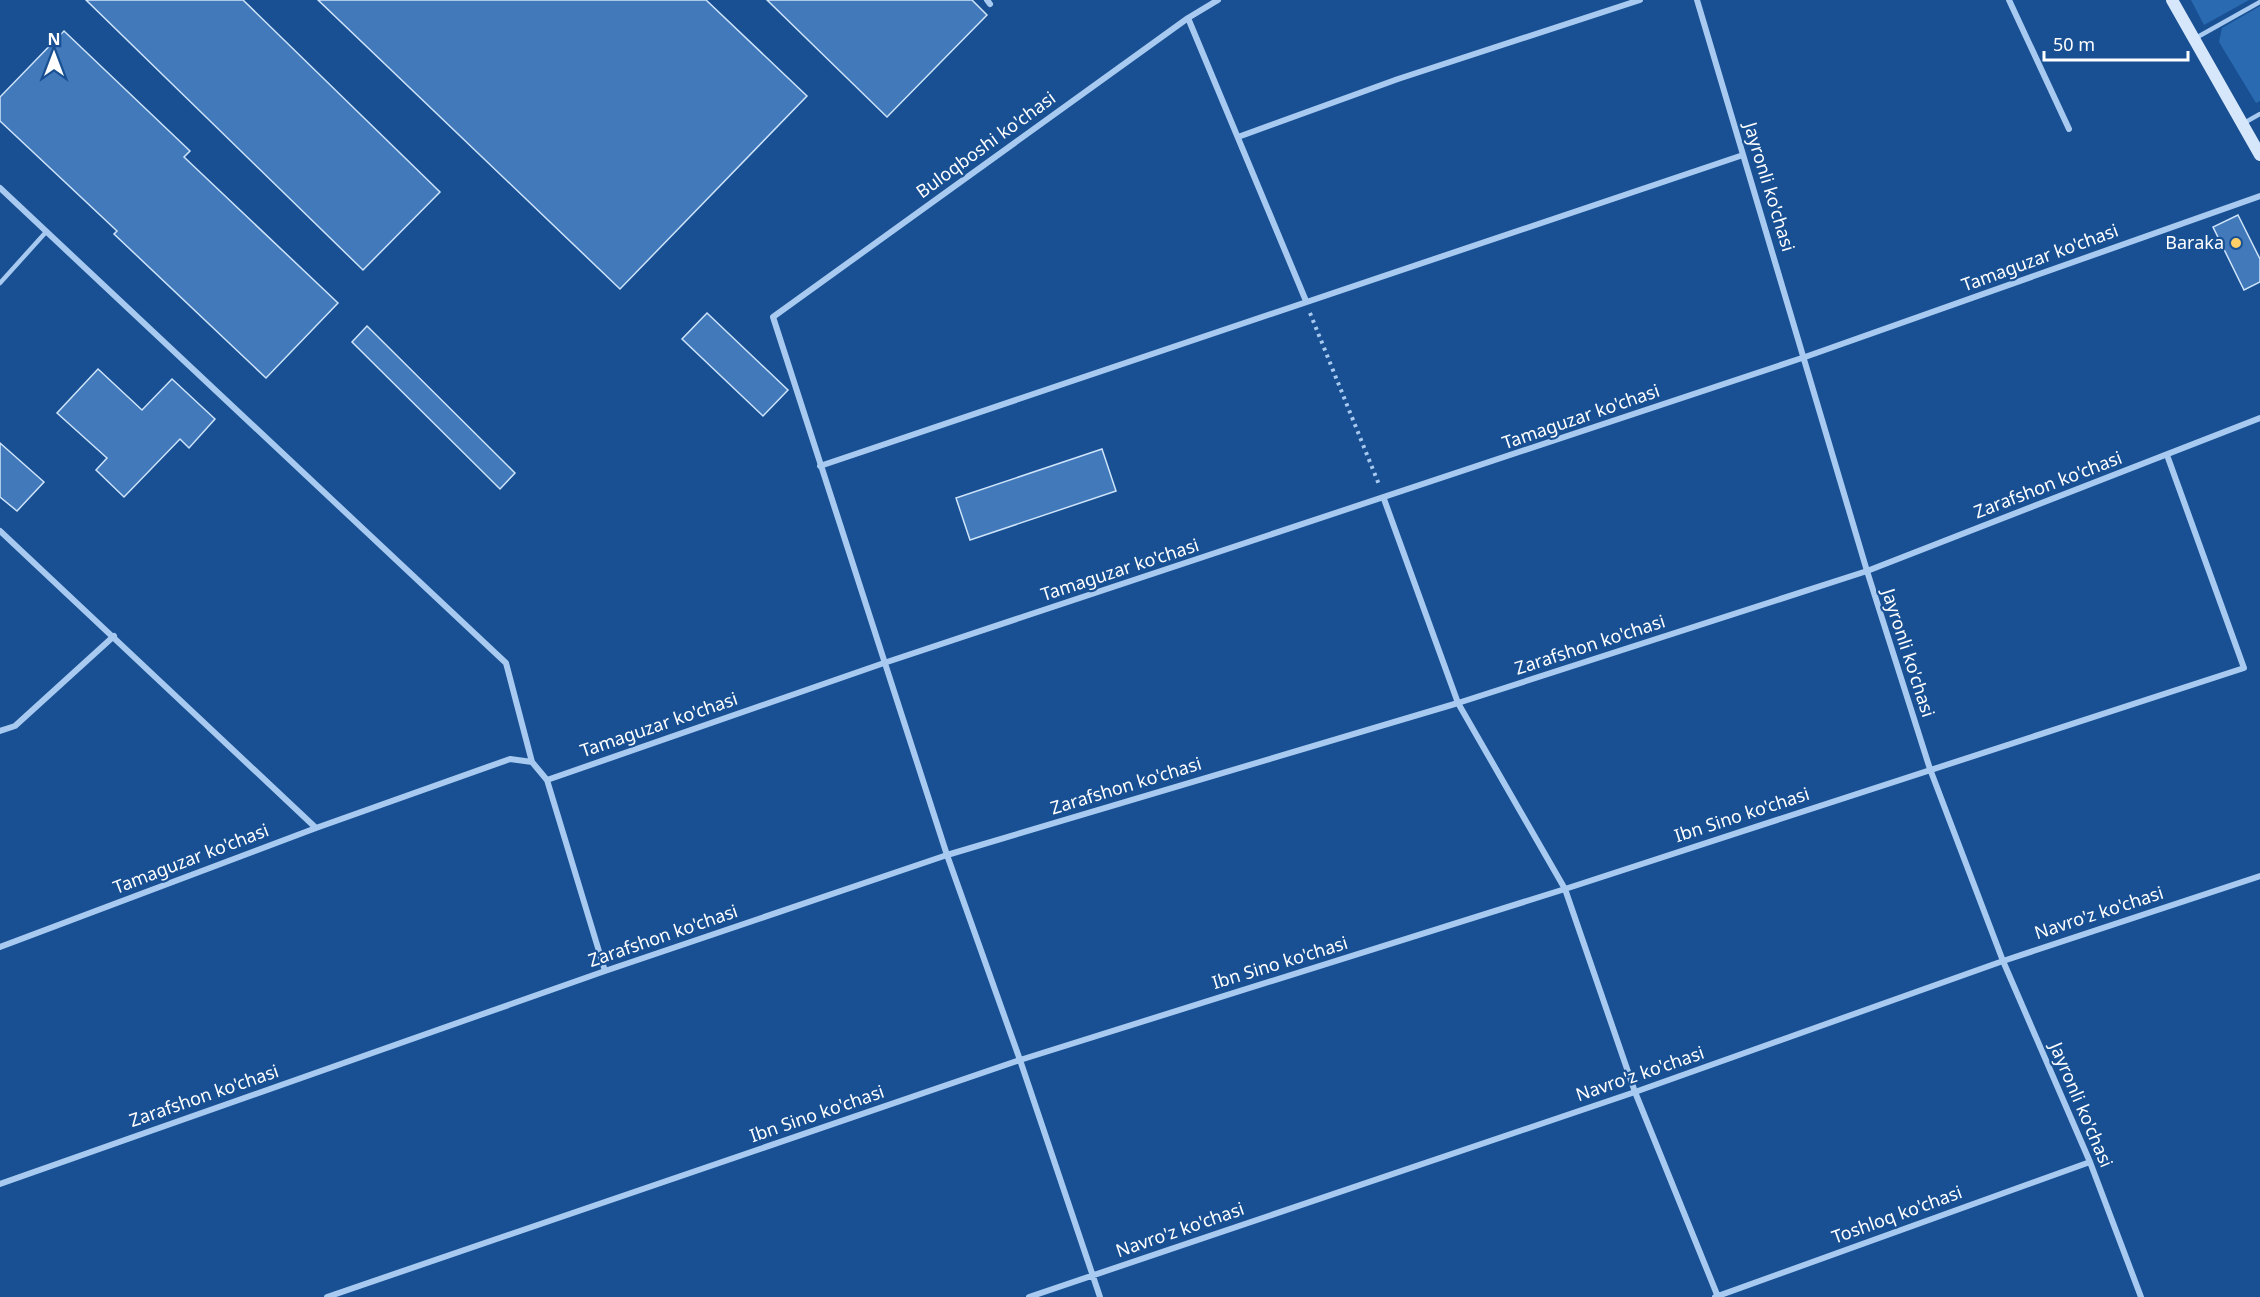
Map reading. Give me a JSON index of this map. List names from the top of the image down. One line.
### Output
{"streets":{"street":["Buloqboshi ko'chasi","Jayronli ko'chasi","Tamaguzar ko'chasi","Zarafshon ko'chasi","Ibn Sino ko'chasi","Navro'z ko'chasi","Toshloq ko'chasi"]},"crossings":[["Jayronli ko'chasi","Tamaguzar ko'chasi"],["Jayronli ko'chasi","Zarafshon ko'chasi"],["Jayronli ko'chasi","Ibn Sino ko'chasi"],["Jayronli ko'chasi","Navro'z ko'chasi"],["Jayronli ko'chasi","Toshloq ko'chasi"],["Zarafshon ko'chasi","Ibn Sino ko'chasi"]],"places":["Baraka"],"scale_bar":"50 m","north":"top"}
